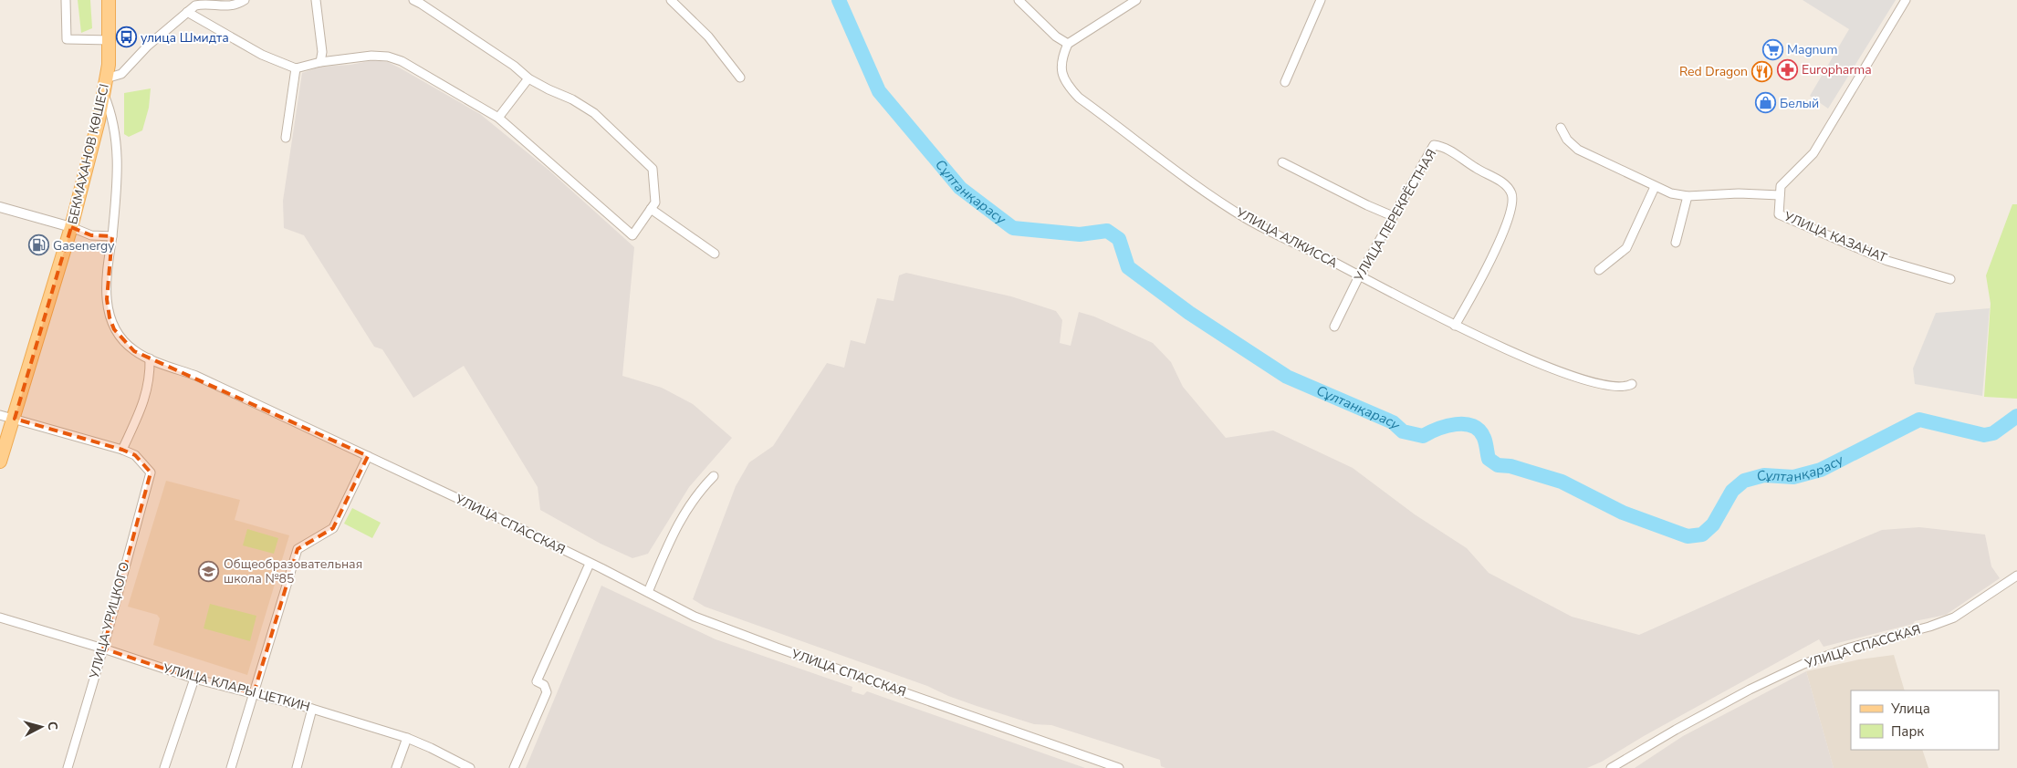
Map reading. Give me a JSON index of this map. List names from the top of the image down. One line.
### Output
{"streets":{"main road":["БЕКМАХАНОВ КӨШЕСІ"],"street":["УЛИЦА ПЕРЕКРЁСТНАЯ","УЛИЦА КАЗАНАТ","УЛИЦА АЛКИССА","УЛИЦА СПАССКАЯ","УЛИЦА УРИЦКОГО","УЛИЦА КЛАРЫ ЦЕТКИН"]},"crossings":[["БЕКМАХАНОВ КӨШЕСІ","УЛИЦА СПАССКАЯ"],["УЛИЦА ПЕРЕКРЁСТНАЯ","УЛИЦА АЛКИССА"],["УЛИЦА УРИЦКОГО","УЛИЦА КЛАРЫ ЦЕТКИН"]],"water":["Сұлтанқарасу"],"places":{"bus stop":["улица Шмидта"],"supermarket":["Magnum"],"pharmacy":["Europharma"],"restaurant":["Red Dragon"],"shop":["Белый"],"fuel station":["Gasenergy"],"school or university":["Общеобразовательная школа №85"]},"legend":["Улица","Парк"],"north":"right"}
